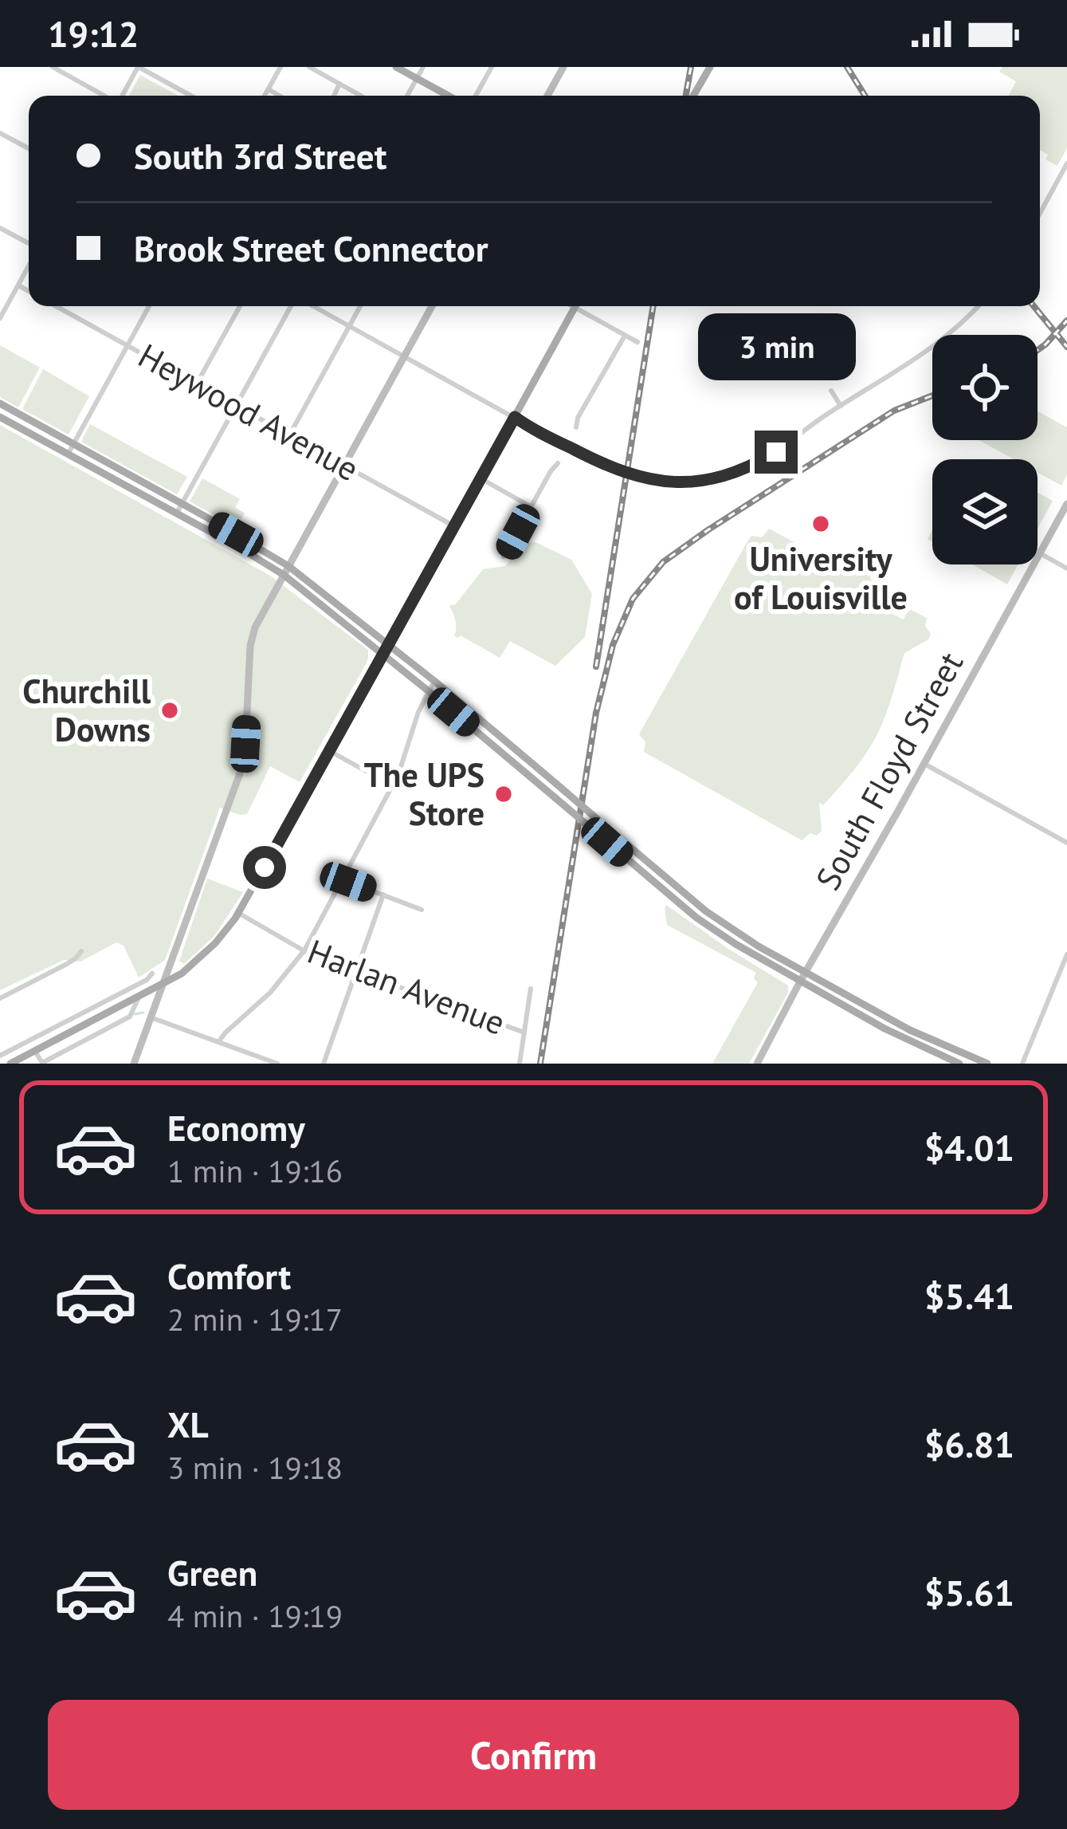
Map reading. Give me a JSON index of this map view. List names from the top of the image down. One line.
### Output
{"streets":{"main road":["South Floyd Street"],"street":["Heywood Avenue","Harlan Avenue"]},"places":["University of Louisville","Churchill Downs","The UPS Store"],"page":{"status":"19:12","banner":["South 3rd Street","Brook Street Connector"],"bubble":"3 min","list":[{"name":"Economy","note":"1 min · 19:16","value":"$4.01"},{"name":"Comfort","note":"2 min · 19:17","value":"$5.41"},{"name":"XL","note":"3 min · 19:18","value":"$6.81"},{"name":"Green","note":"4 min · 19:19","value":"$5.61"}],"buttons":"Confirm"}}
